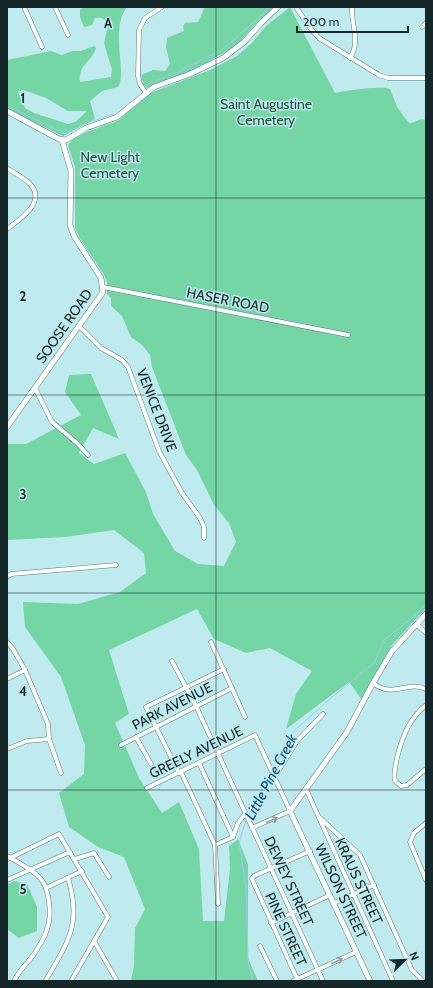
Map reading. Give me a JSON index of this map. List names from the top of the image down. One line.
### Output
{"streets":{"street":["HASER ROAD","SOOSE ROAD","VENICE DRIVE","PARK AVENUE","GREELY AVENUE","DEWEY STREET","KRAUS STREET","WILSON STREET","PINE STREET"]},"crossings":[["HASER ROAD","SOOSE ROAD"],["SOOSE ROAD","VENICE DRIVE"],["PARK AVENUE","DEWEY STREET"],["GREELY AVENUE","DEWEY STREET"],["DEWEY STREET","PINE STREET"]],"water":["Little Pine Creek"],"parks":["Saint Augustine Cemetery","New Light Cemetery"],"scale_bar":"200 m","north":"top right","grid":{"columns":["A"],"rows":["1","2","3","4","5"]}}
